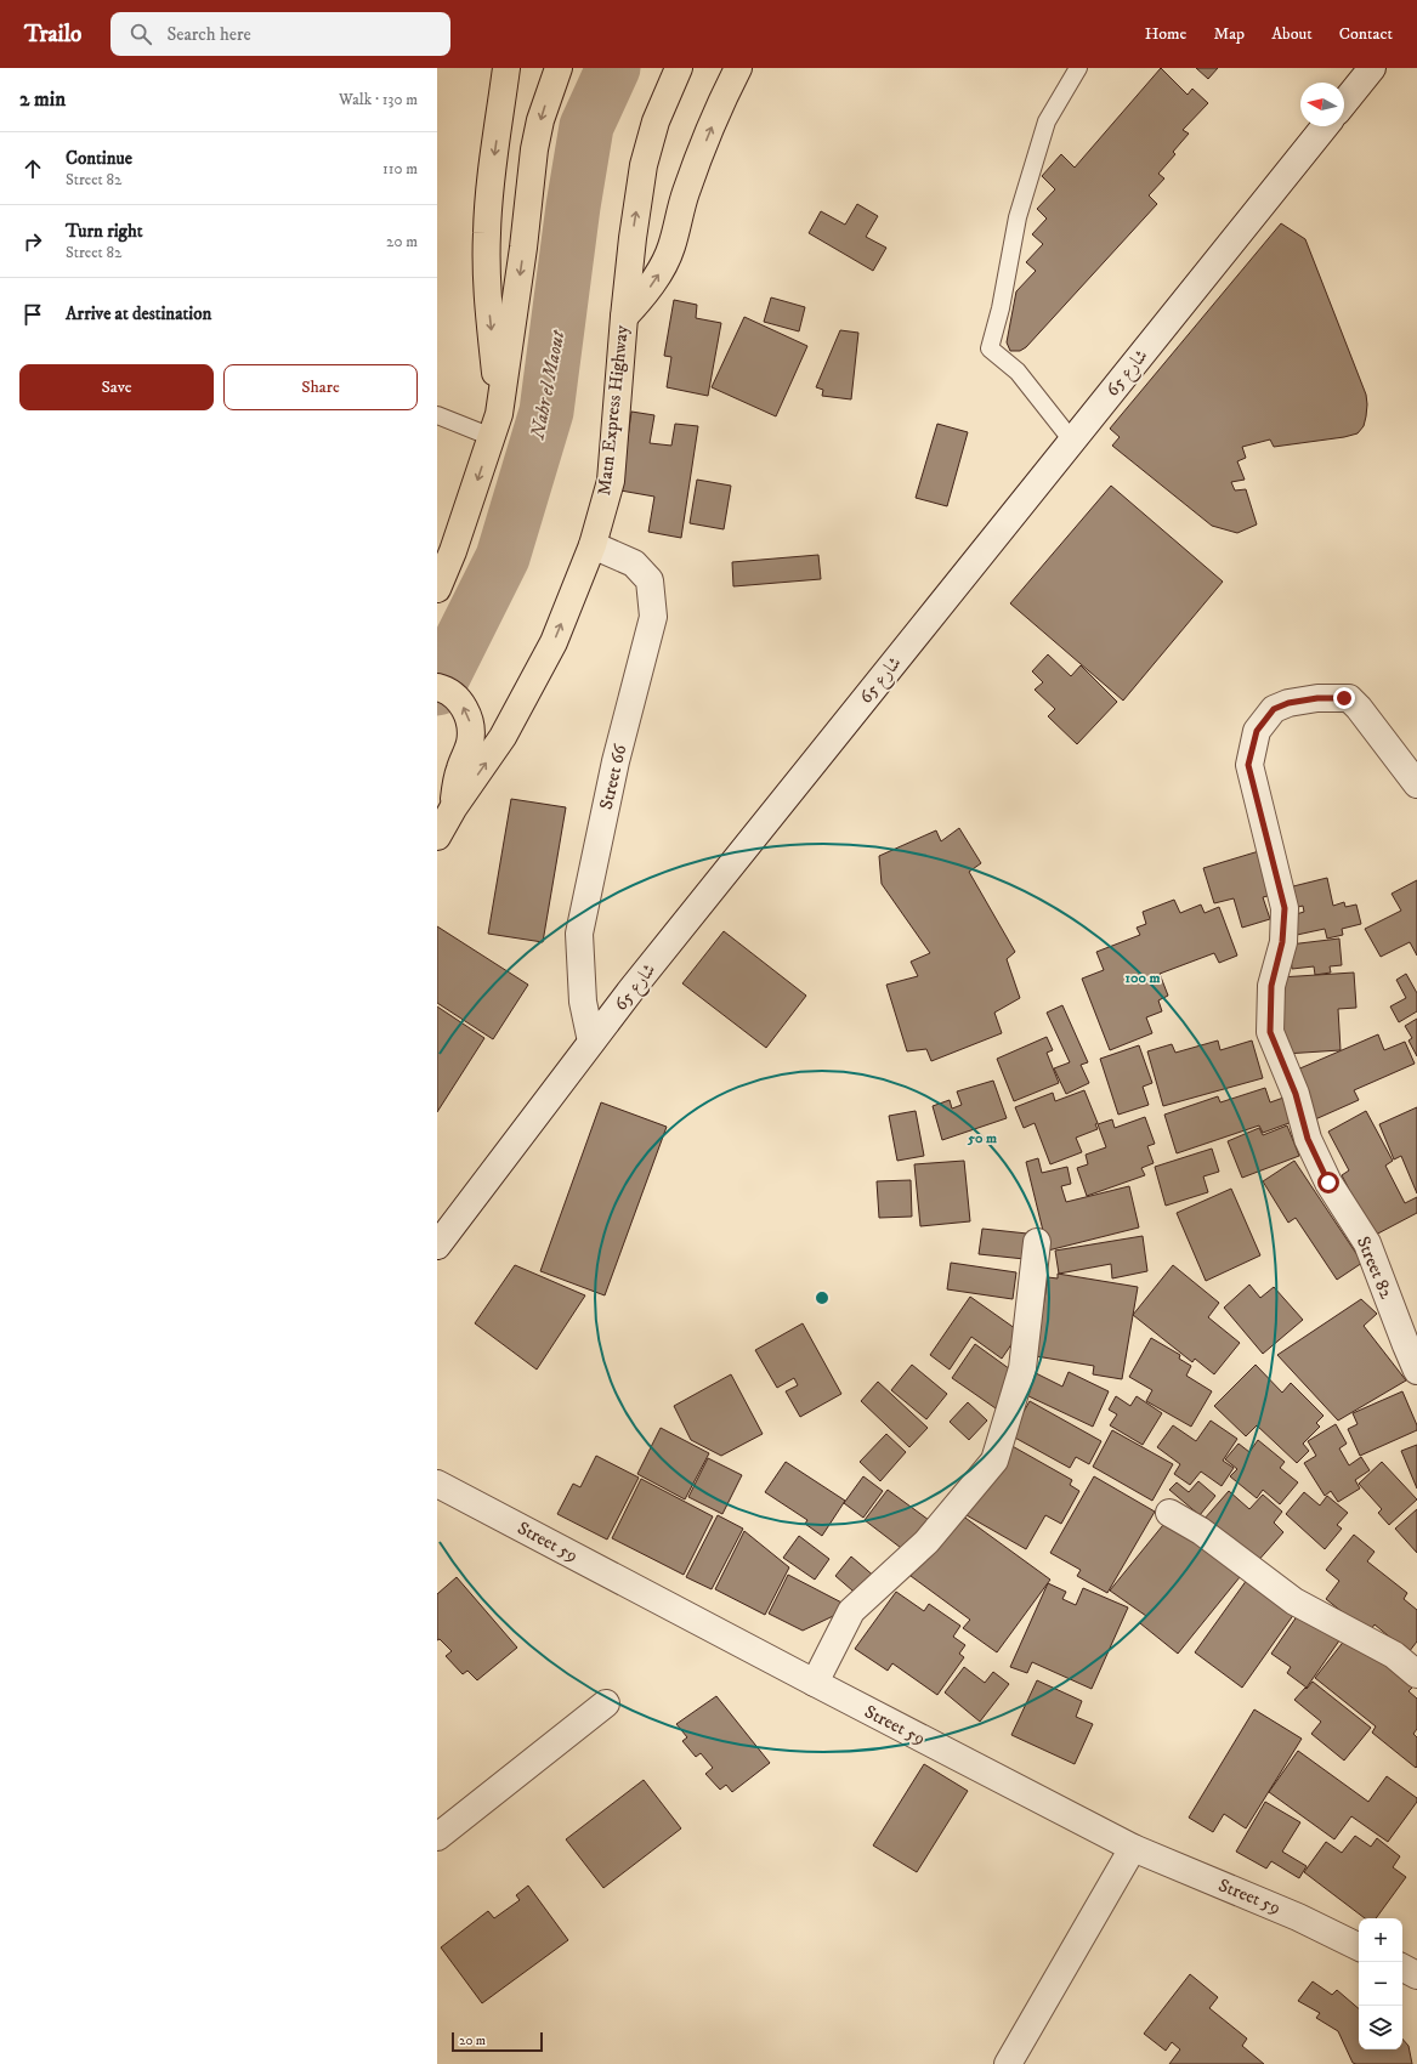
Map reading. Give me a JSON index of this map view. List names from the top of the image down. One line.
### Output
{"streets":{"highway":["Matn Express Highway"],"street":["شارع 65","Street 66","Street 82","Street 59"]},"crossings":[["شارع 65","Street 66"],["Matn Express Highway","Street 66"]],"water":["Nahr el Maout"],"scale_bar":"20 m","north":"left","page":{"header":"Trailo","search":"Search here","nav":["Home","Map","About","Contact"],"heading":["2 min","Walk · 130 m"],"list":[["Continue","Street 82","110 m"],["Turn right","Street 82","20 m"],"Arrive at destination"],"buttons":["Save","Share"],"map_buttons":["+","−"],"scale":"20 m"},"rings":["100 m","50 m"]}
